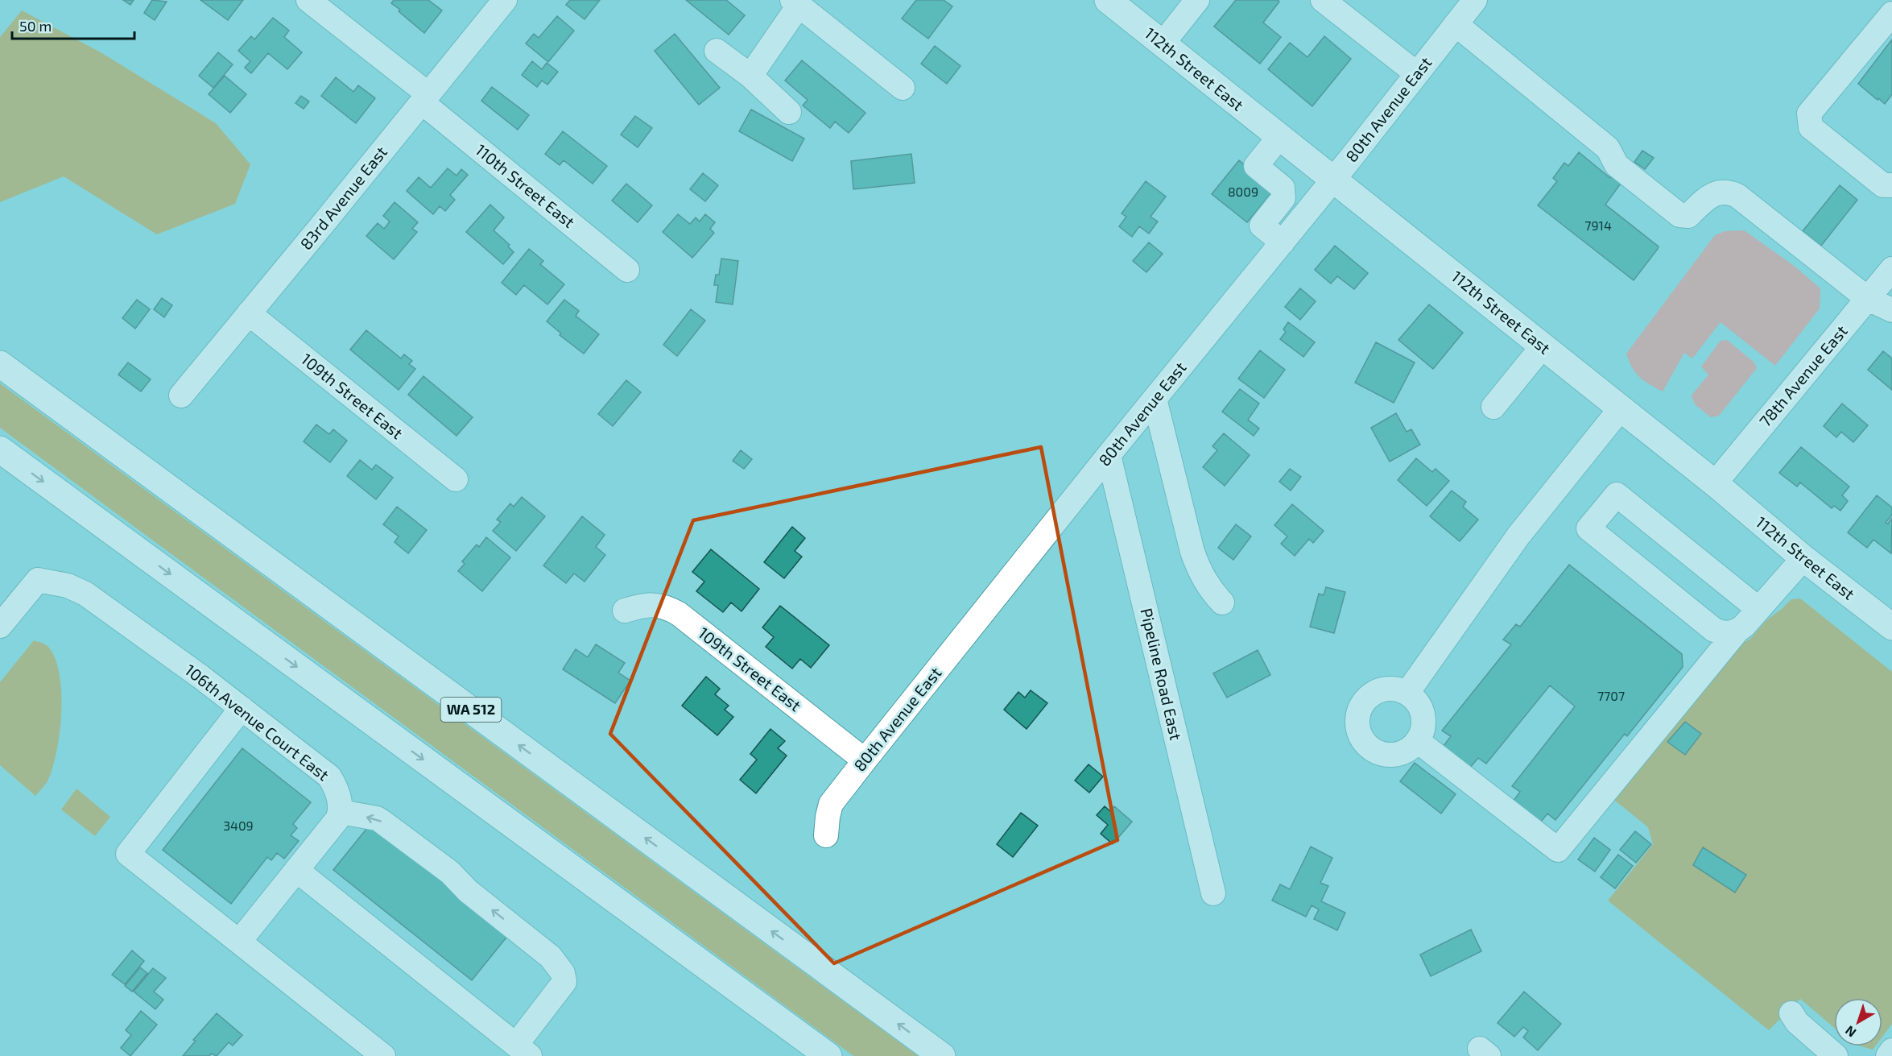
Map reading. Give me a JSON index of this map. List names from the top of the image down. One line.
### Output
{"streets":{"main road":["112th Street East","WA 512"],"street":["80th Avenue East","110th Street East","83rd Avenue East","78th Avenue East","109th Street East","Pipeline Road East","106th Avenue Court East"]},"crossings":[["112th Street East","80th Avenue East"],["112th Street East","78th Avenue East"],["80th Avenue East","109th Street East"],["80th Avenue East","Pipeline Road East"],["110th Street East","83rd Avenue East"],["83rd Avenue East","109th Street East"]],"house_numbers":["8009","7914","7707","3409"],"scale_bar":"50 m","north":"bottom left"}
